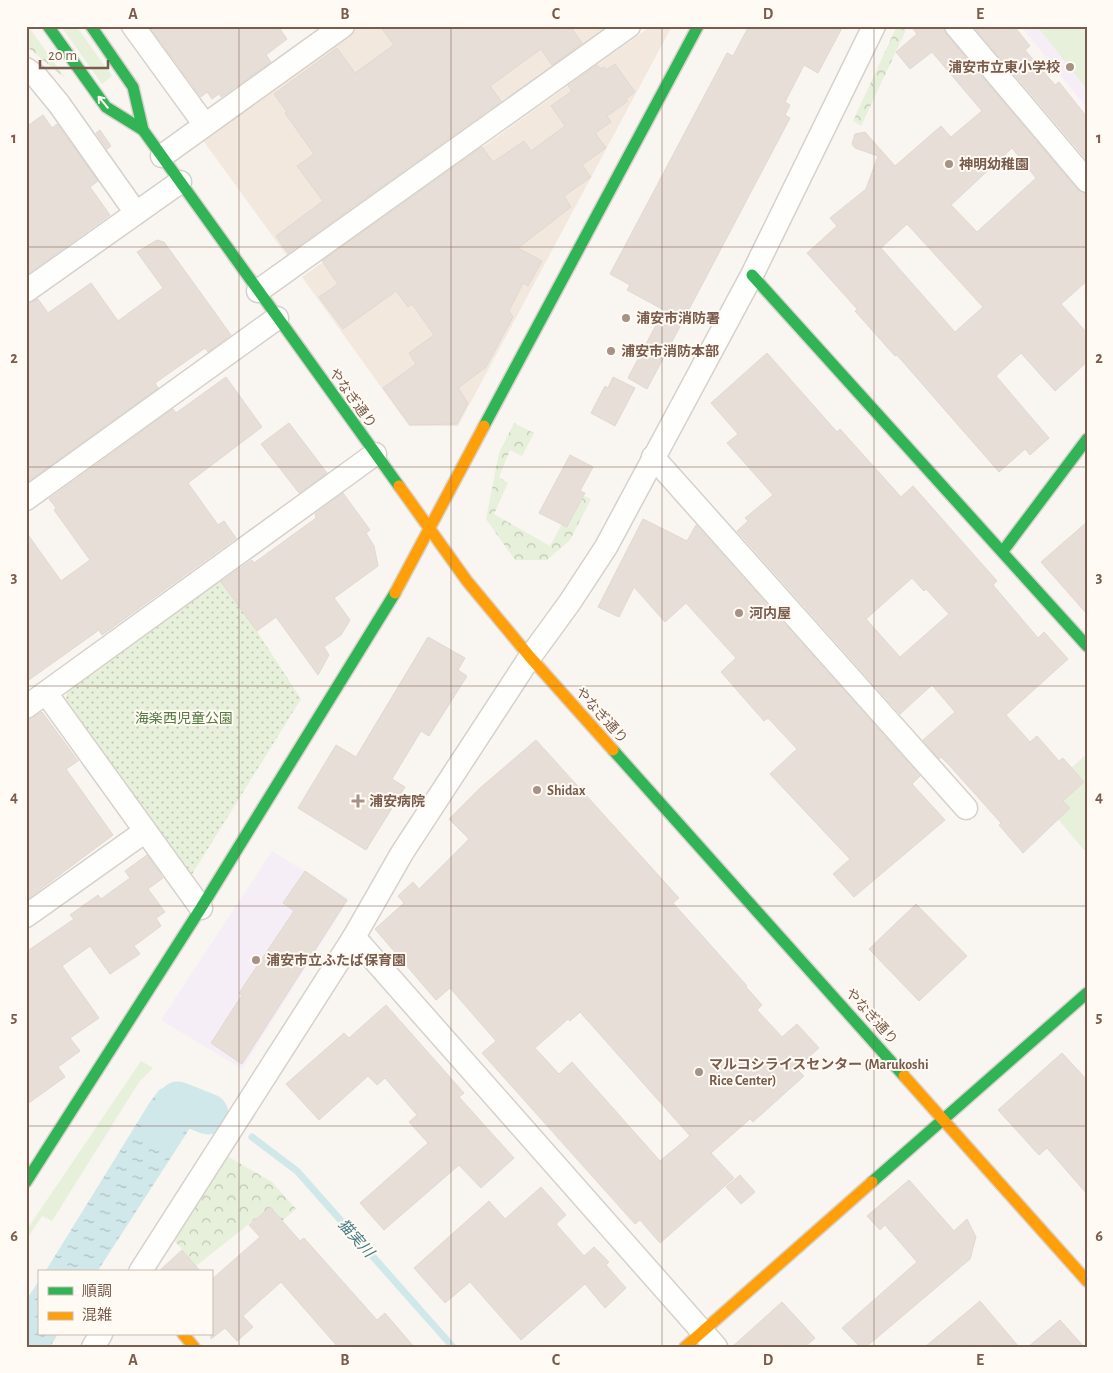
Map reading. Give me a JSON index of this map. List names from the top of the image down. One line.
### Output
{"streets":{"street":["やなぎ通り"]},"water":["猫実川"],"parks":["海楽西児童公園"],"places":{"other":["浦安市立東小学校","神明幼稚園","浦安市消防署","浦安市消防本部","河内屋","Shidax","浦安市立ふたば保育園","マルコシライスセンター (Marukoshi Rice Center)"],"health":["浦安病院"]},"legend":["順調","混雑"],"scale_bar":"20 m","grid":{"columns":["A","B","C","D","E"],"rows":["1","2","3","4","5","6"]}}
